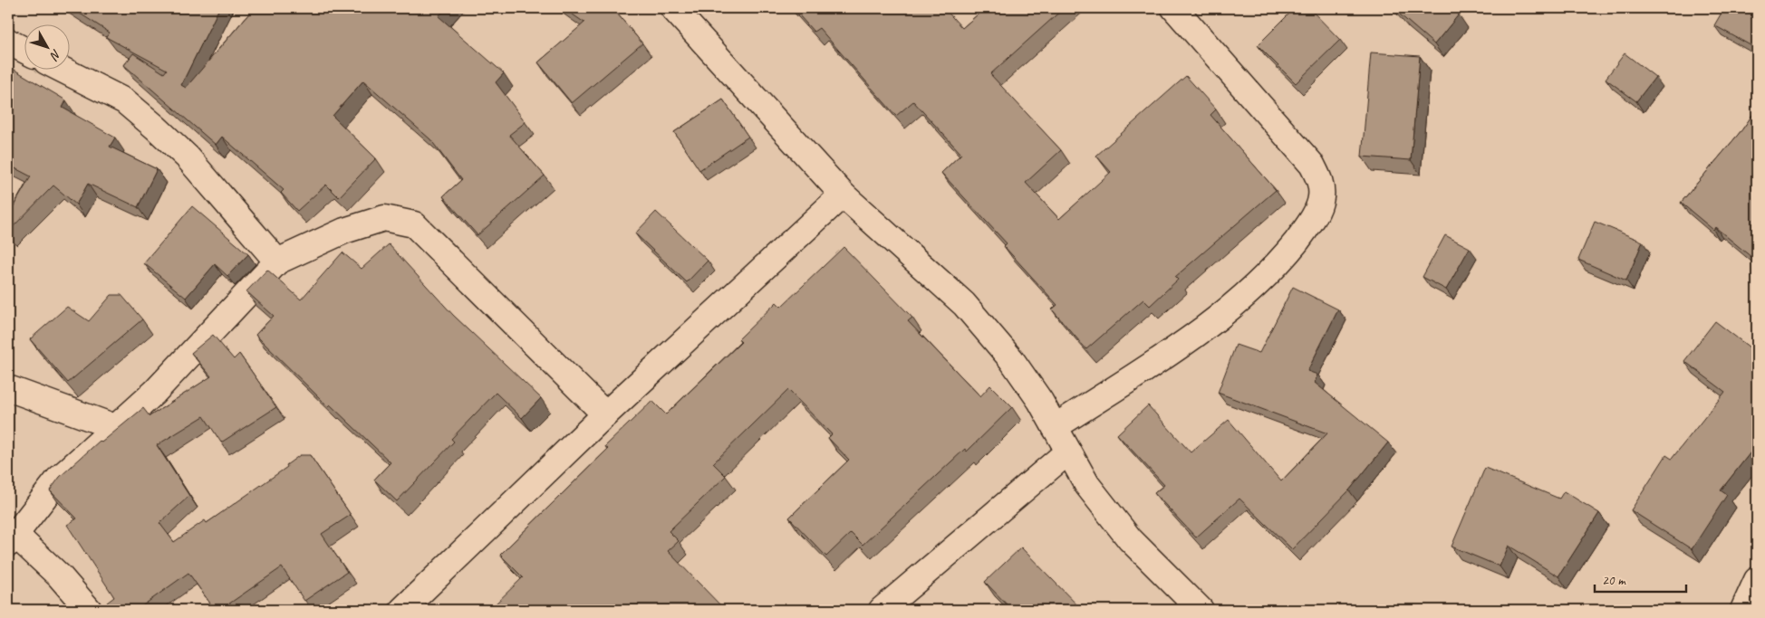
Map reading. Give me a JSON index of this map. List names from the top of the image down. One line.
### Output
{"scale_bar":"20 m","north":"bottom right"}
